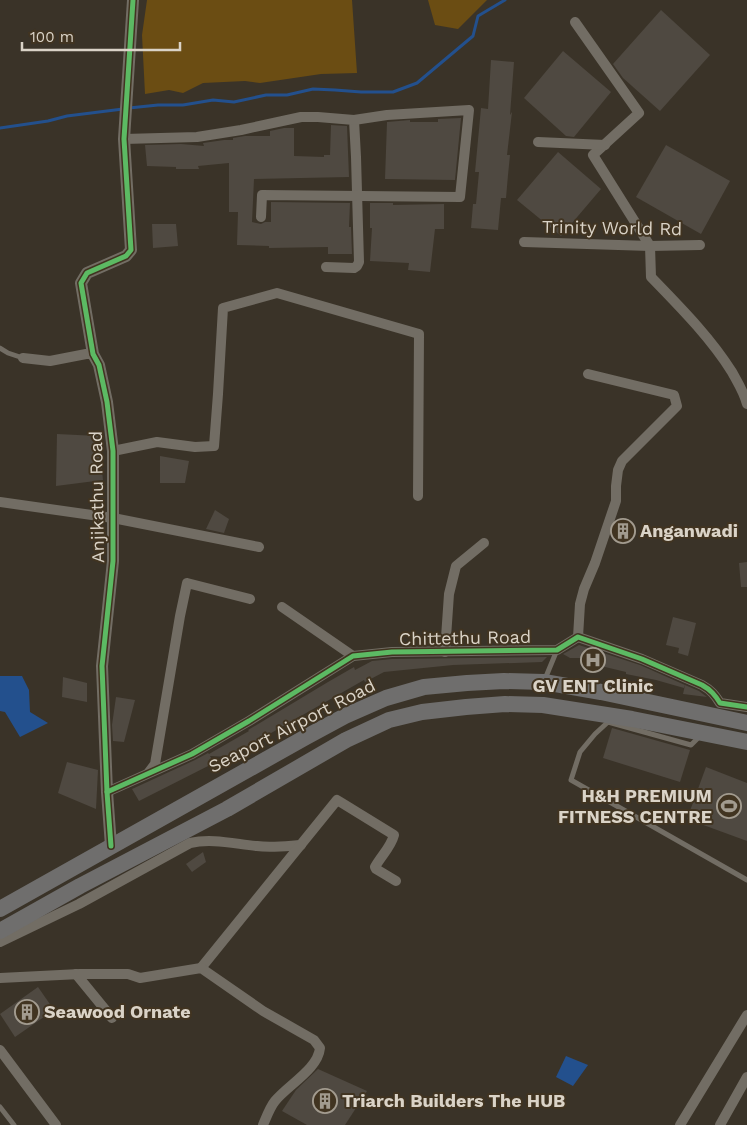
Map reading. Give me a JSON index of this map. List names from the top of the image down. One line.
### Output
{"streets":{"main road":["Seaport Airport Road"],"street":["Trinity World Rd","Anjikathu Road","Chittethu Road"]},"crossings":[["Anjikathu Road","Chittethu Road"],["Anjikathu Road","Seaport Airport Road"]],"places":{"building":["Anganwadi","Seawood Ornate","Triarch Builders The HUB"],"hospital":["GV ENT Clinic"],"sports":["H&H PREMIUM FITNESS CENTRE"]},"scale_bar":"100 m"}
